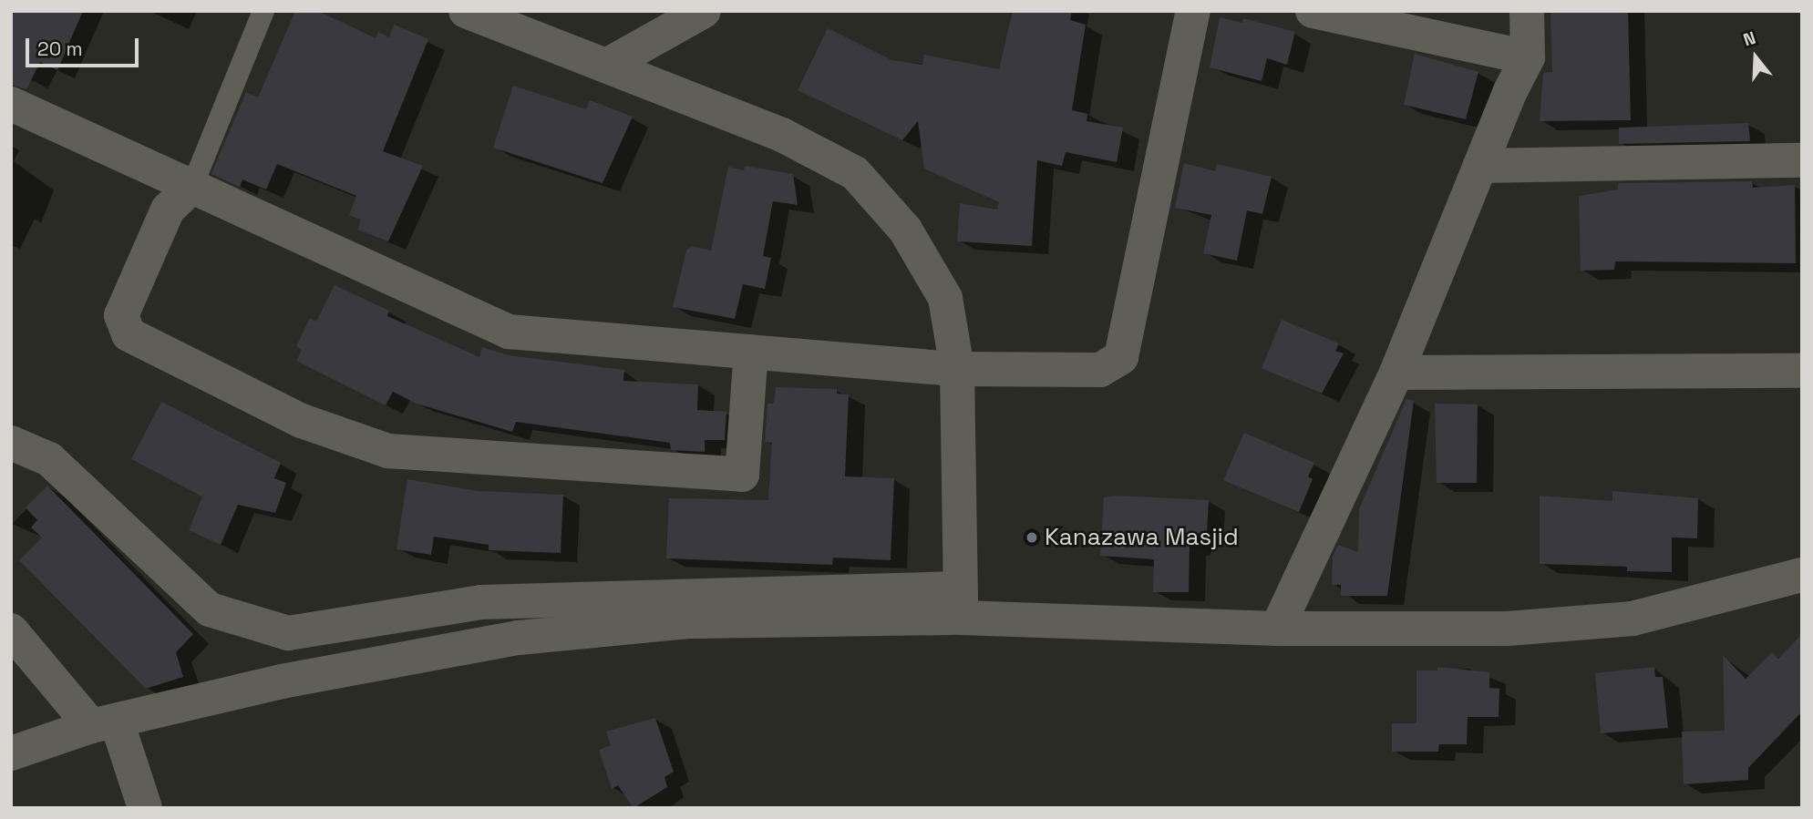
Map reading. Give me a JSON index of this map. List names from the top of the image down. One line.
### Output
{"places":["Kanazawa Masjid"],"scale_bar":"20 m","north":"top"}
